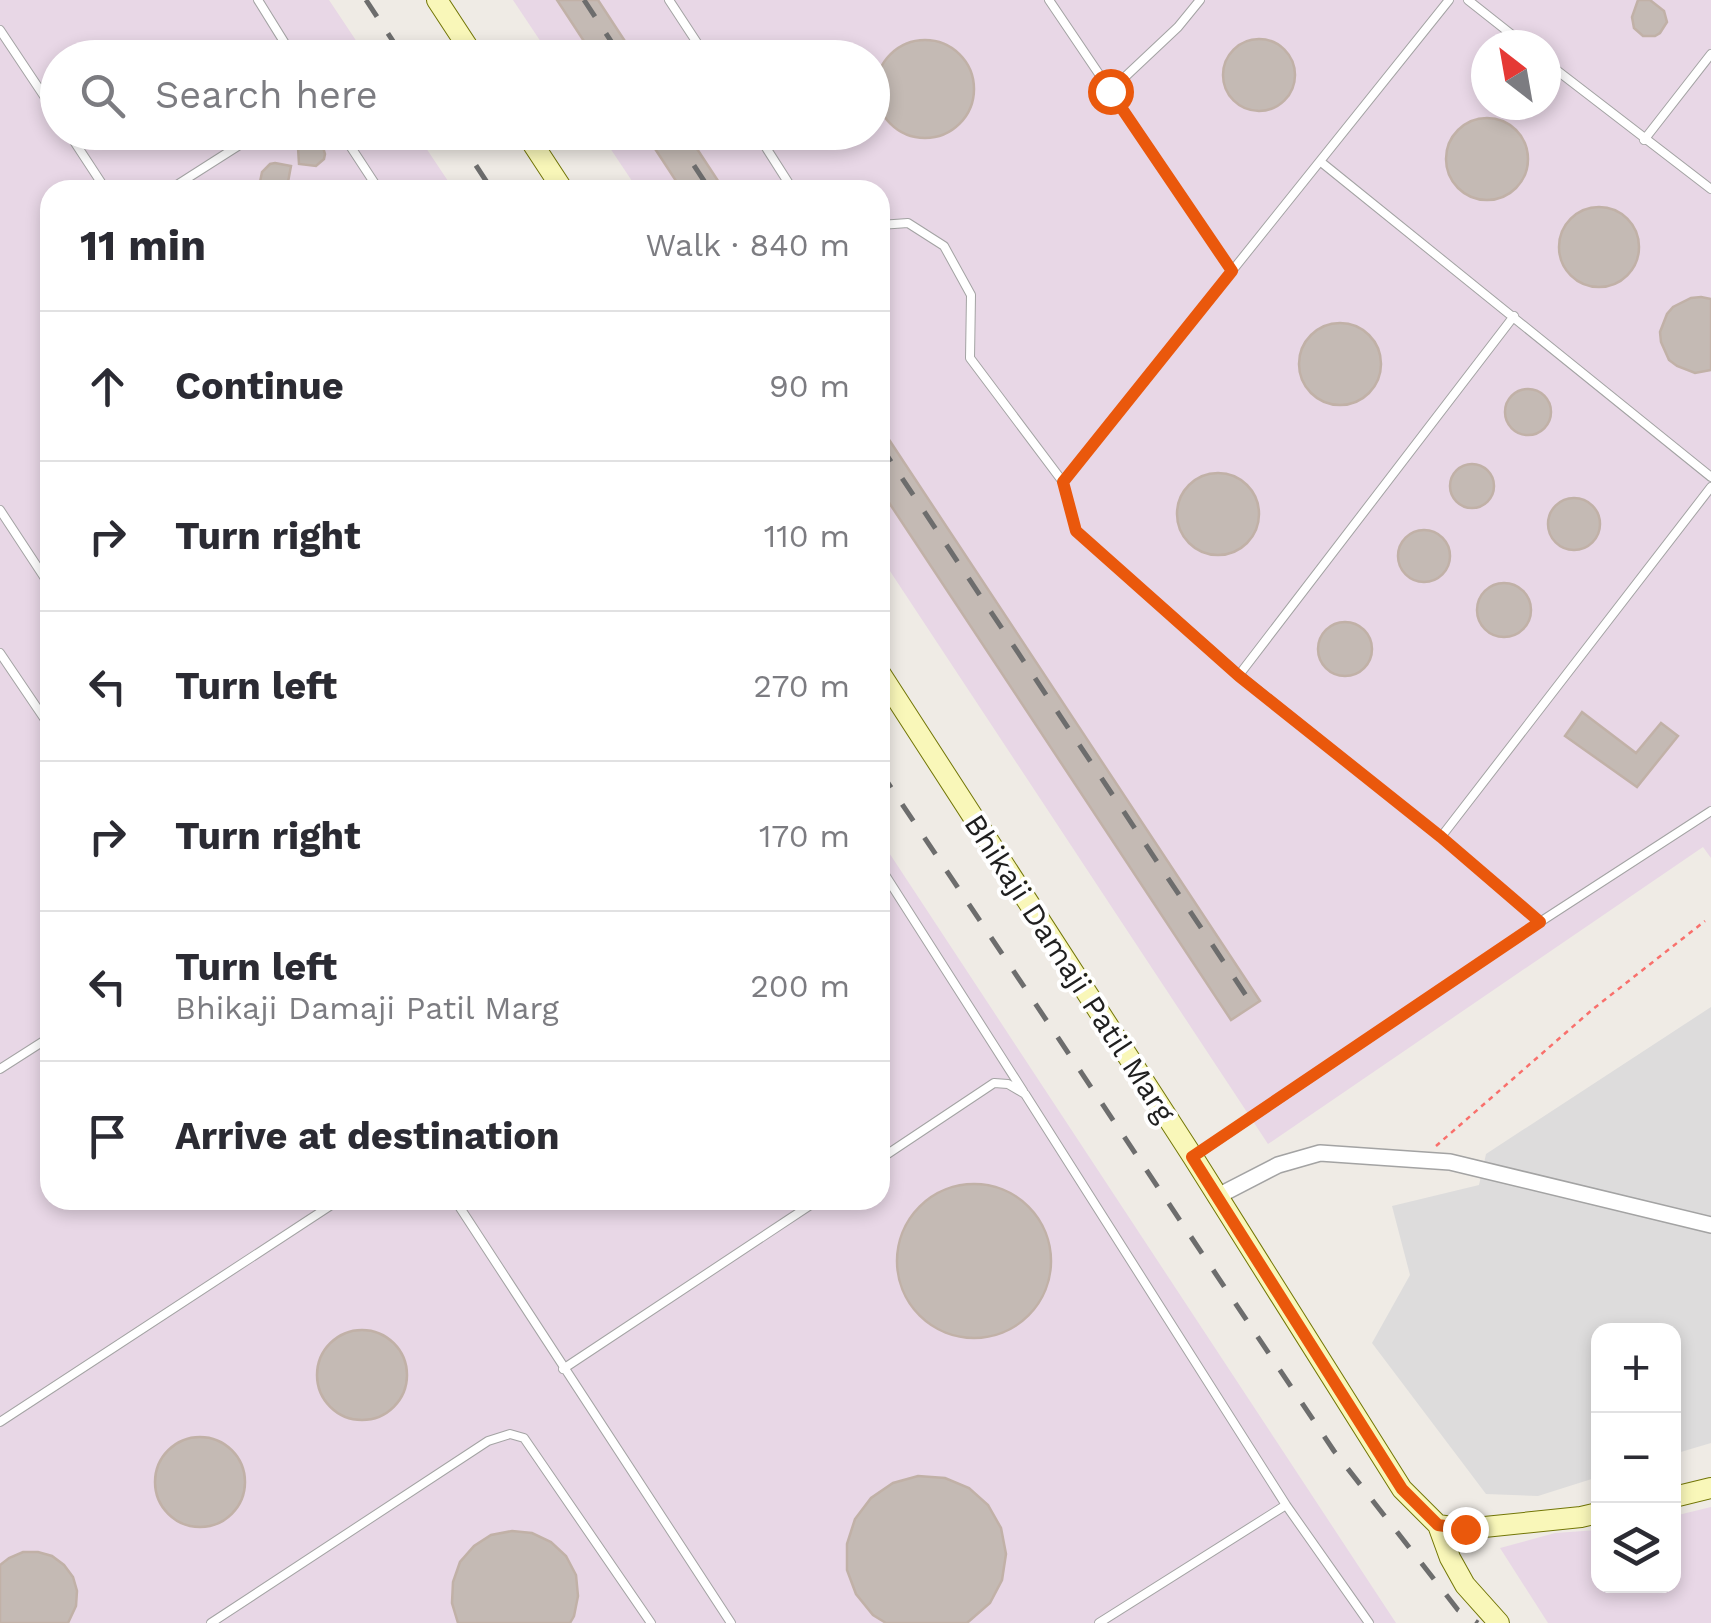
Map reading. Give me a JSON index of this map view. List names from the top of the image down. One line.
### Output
{"streets":{"street":["Bhikaji Damaji Patil Marg"]},"north":"top left","page":{"search":"Search here","heading":["11 min","Walk · 840 m"],"list":[["Continue","90 m"],["Turn right","110 m"],["Turn left","270 m"],["Turn right","170 m"],["Turn left","Bhikaji Damaji Patil Marg","200 m"],"Arrive at destination"],"map_buttons":["+","−"]}}
